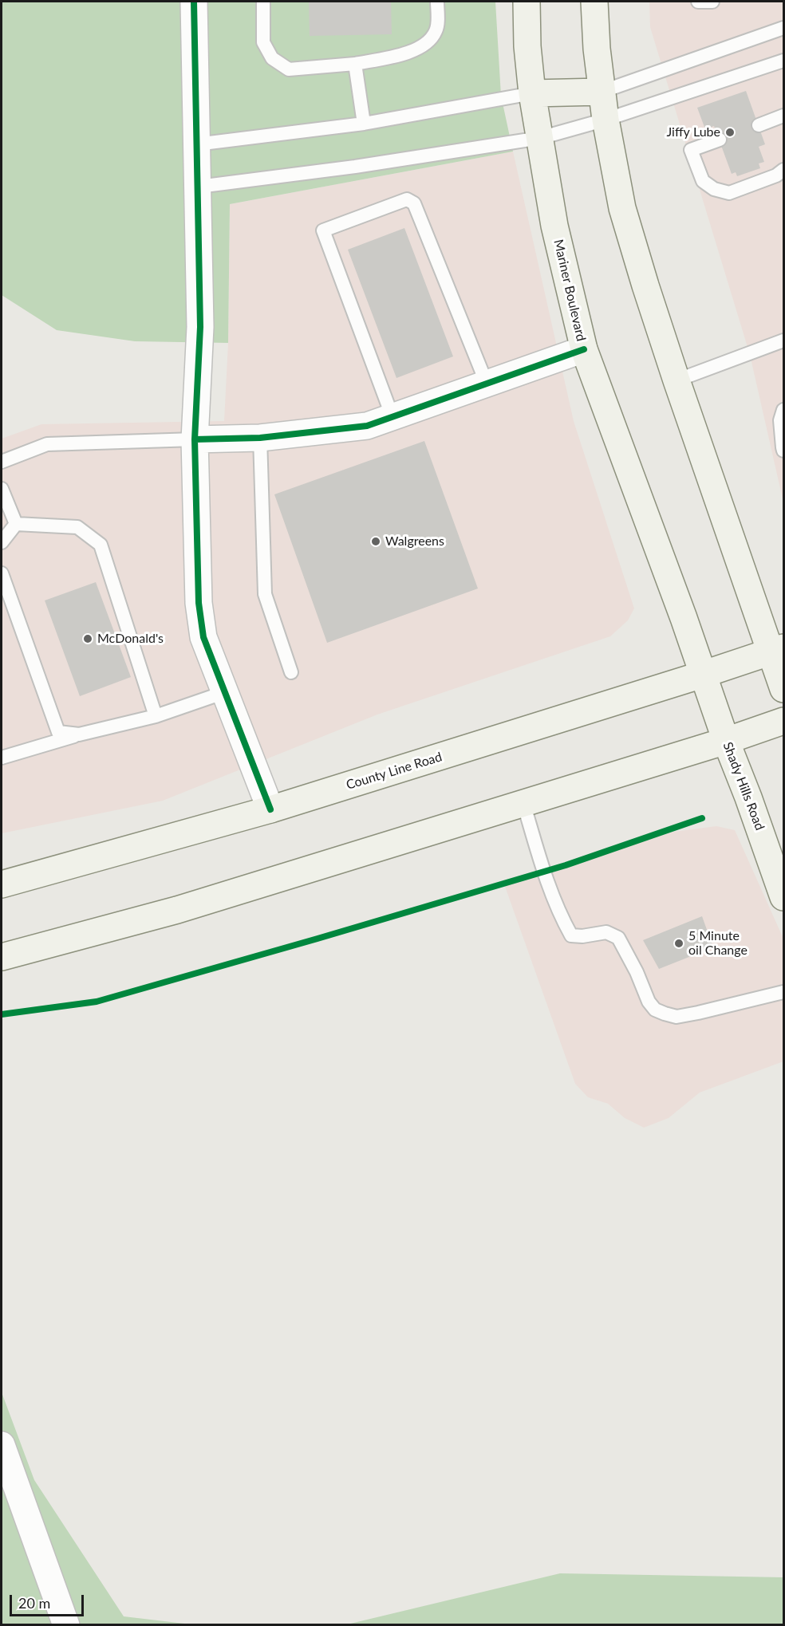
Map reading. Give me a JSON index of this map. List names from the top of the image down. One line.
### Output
{"streets":{"main road":["Mariner Boulevard","County Line Road","Shady Hills Road"]},"crossings":[["Mariner Boulevard","County Line Road"],["Mariner Boulevard","Shady Hills Road"],["County Line Road","Shady Hills Road"]],"places":["Jiffy Lube","Walgreens","McDonald's","5 Minute oil Change"],"scale_bar":"20 m"}
